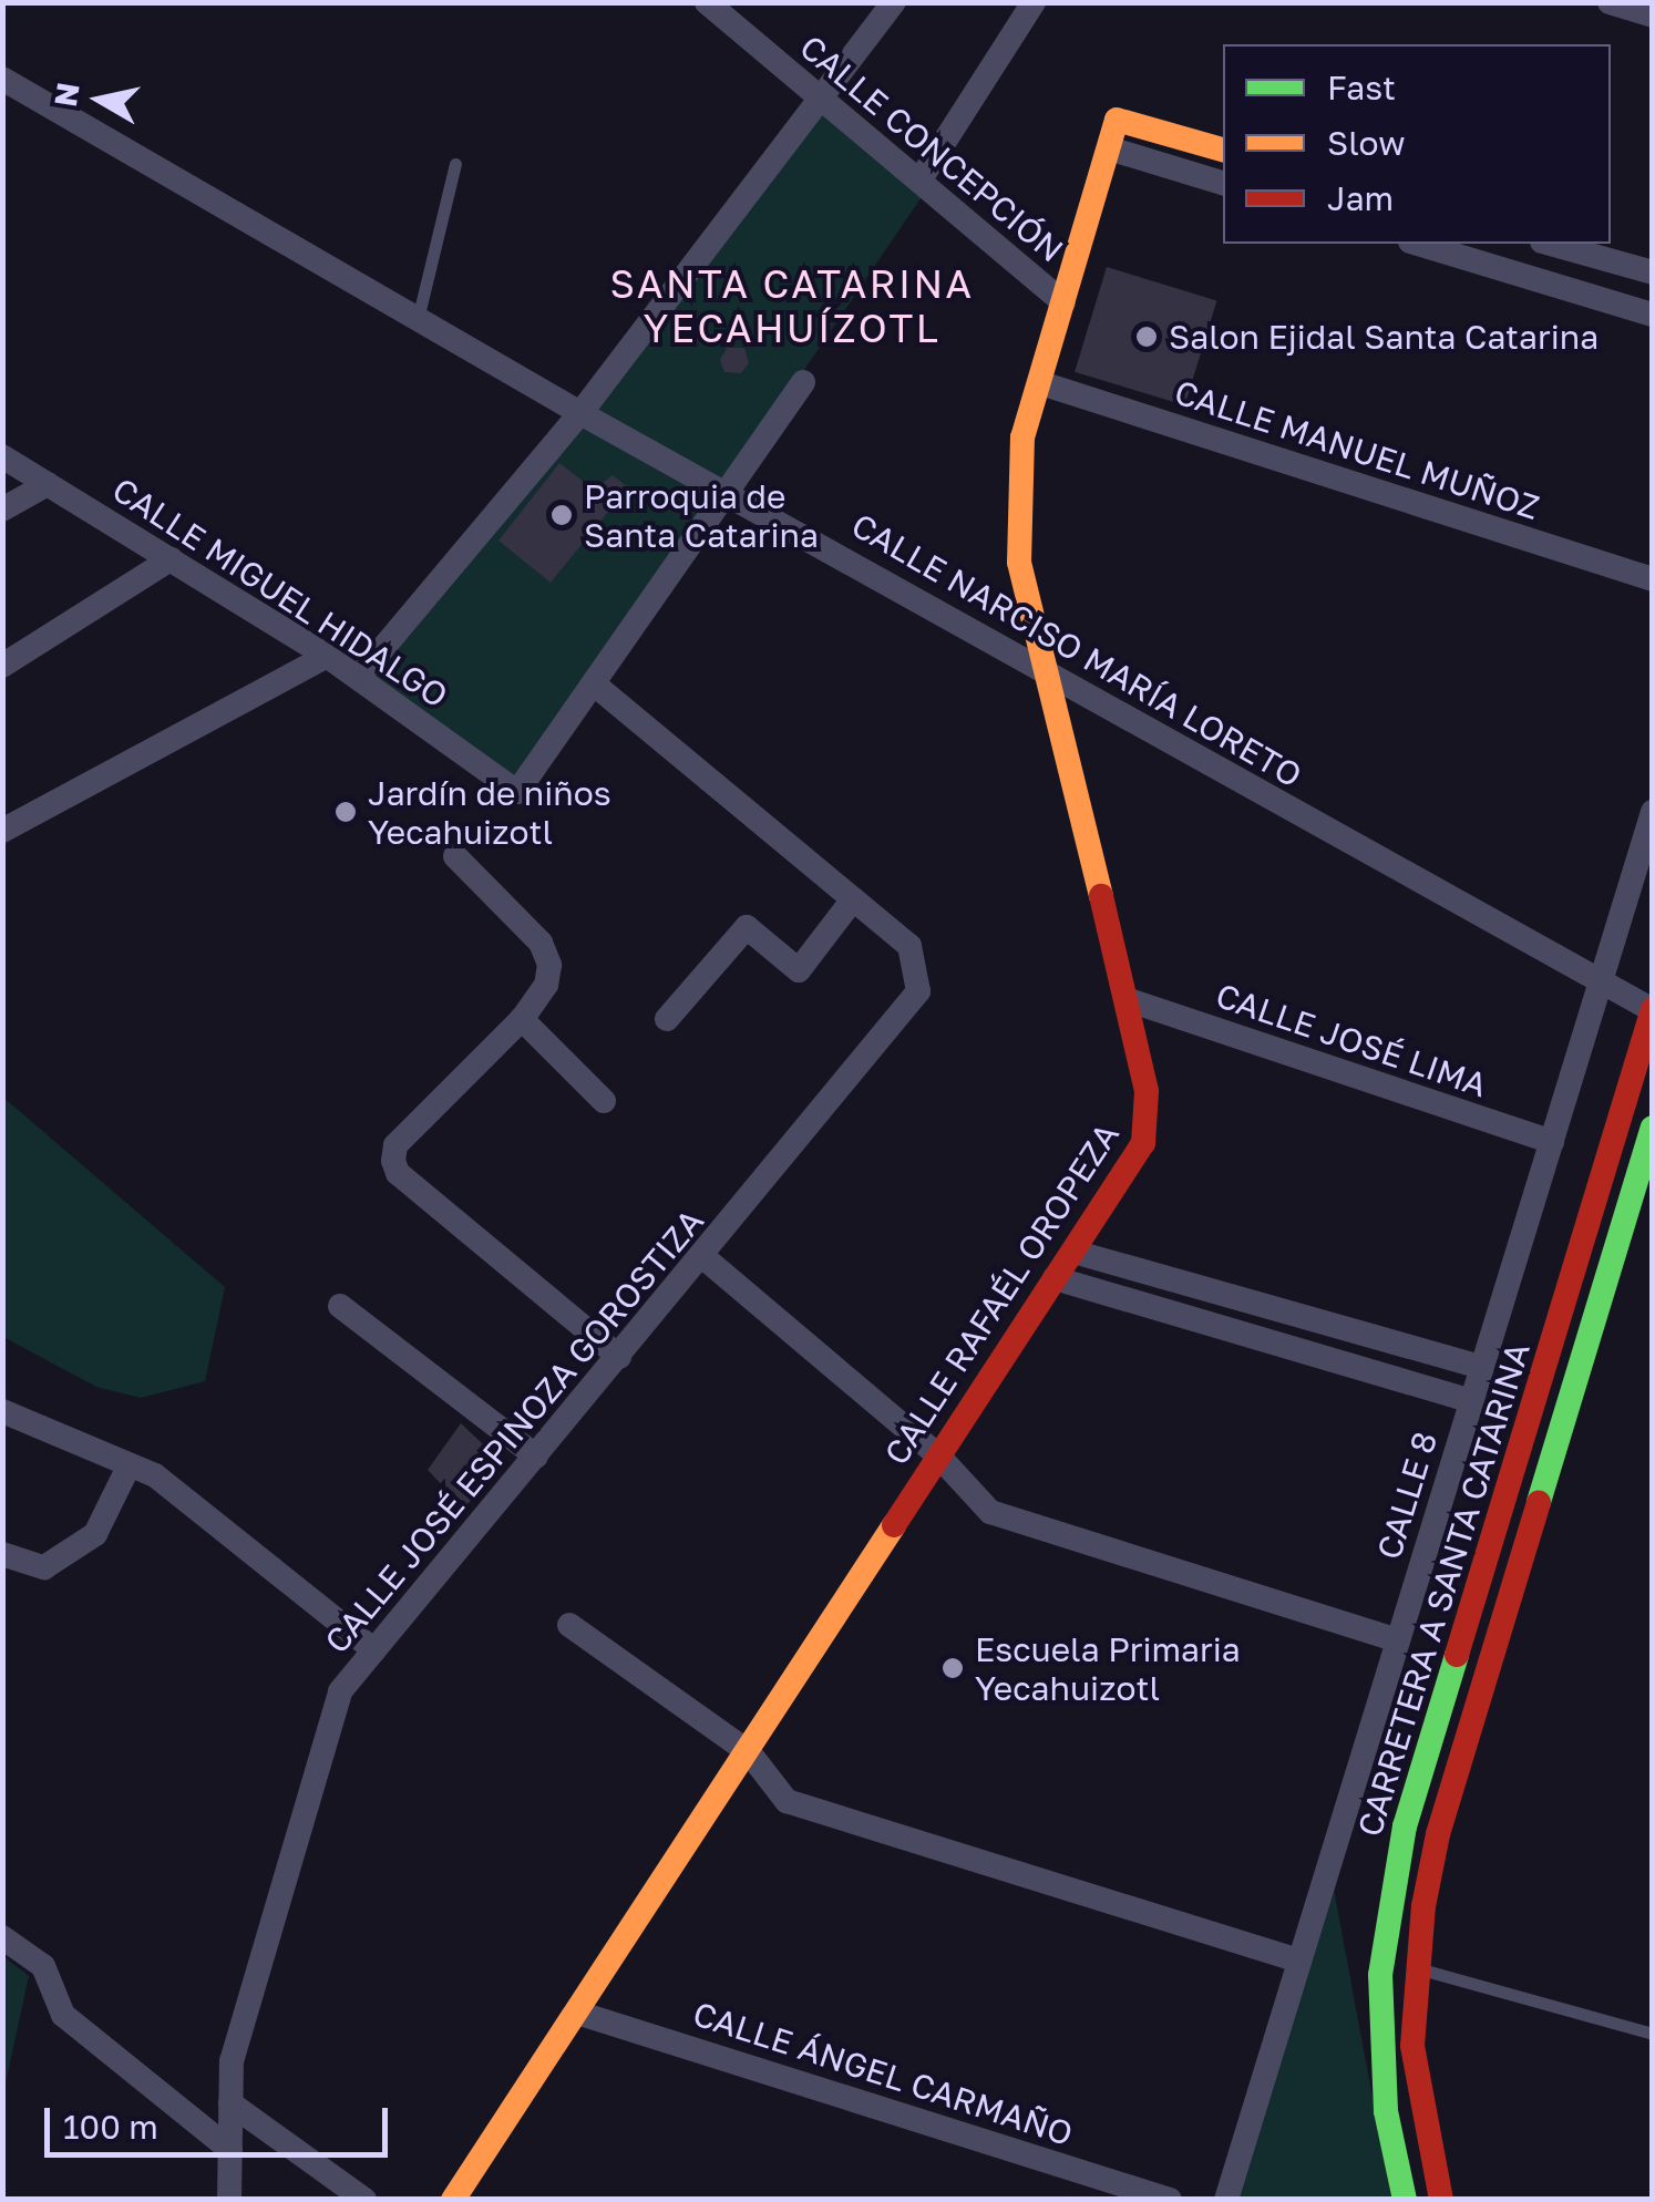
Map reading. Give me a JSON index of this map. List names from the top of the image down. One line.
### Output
{"streets":{"street":["CALLE CONCEPCIÓN","CALLE MANUEL MUÑOZ","CALLE MIGUEL HIDALGO","CALLE NARCISO MARÍA LORETO","CALLE JOSÉ LIMA","CALLE RAFAÉL OROPEZA","CALLE JOSÉ ESPINOZA GOROSTIZA","CALLE 8","CARRETERA A SANTA CATARINA","CALLE ÁNGEL CARMAÑO"]},"crossings":[["CALLE CONCEPCIÓN","CALLE RAFAÉL OROPEZA"],["CALLE MANUEL MUÑOZ","CALLE RAFAÉL OROPEZA"],["CALLE MIGUEL HIDALGO","CALLE JOSÉ ESPINOZA GOROSTIZA"],["CALLE NARCISO MARÍA LORETO","CALLE RAFAÉL OROPEZA"],["CALLE NARCISO MARÍA LORETO","CALLE 8"],["CALLE NARCISO MARÍA LORETO","CARRETERA A SANTA CATARINA"],["CALLE JOSÉ LIMA","CALLE RAFAÉL OROPEZA"],["CALLE JOSÉ LIMA","CALLE 8"],["CALLE RAFAÉL OROPEZA","CALLE ÁNGEL CARMAÑO"]],"districts":["SANTA CATARINA YECAHUÍZOTL"],"places":["Salon Ejidal Santa Catarina","Parroquia de Santa Catarina","Jardín de niños Yecahuizotl","Escuela Primaria Yecahuizotl"],"legend":["Fast","Slow","Jam"],"scale_bar":"100 m","north":"left"}
